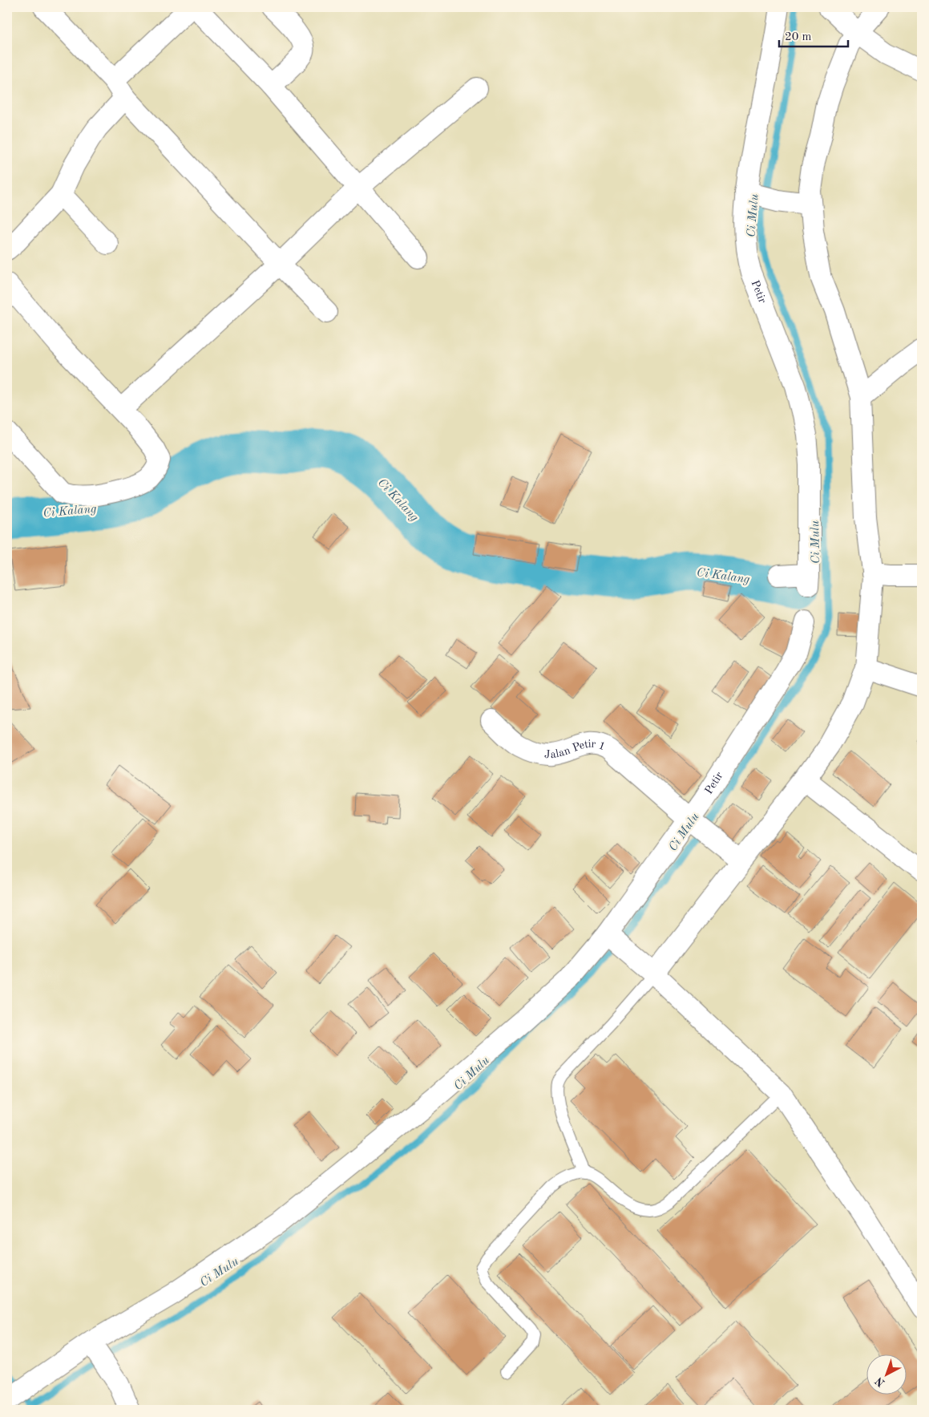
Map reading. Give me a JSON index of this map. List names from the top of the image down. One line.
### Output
{"streets":{"street":["Petir","Jalan Petir 1"]},"crossings":[["Petir","Jalan Petir 1"]],"water":["Ci Mulu","Ci Kalang"],"scale_bar":"20 m","north":"bottom left"}
